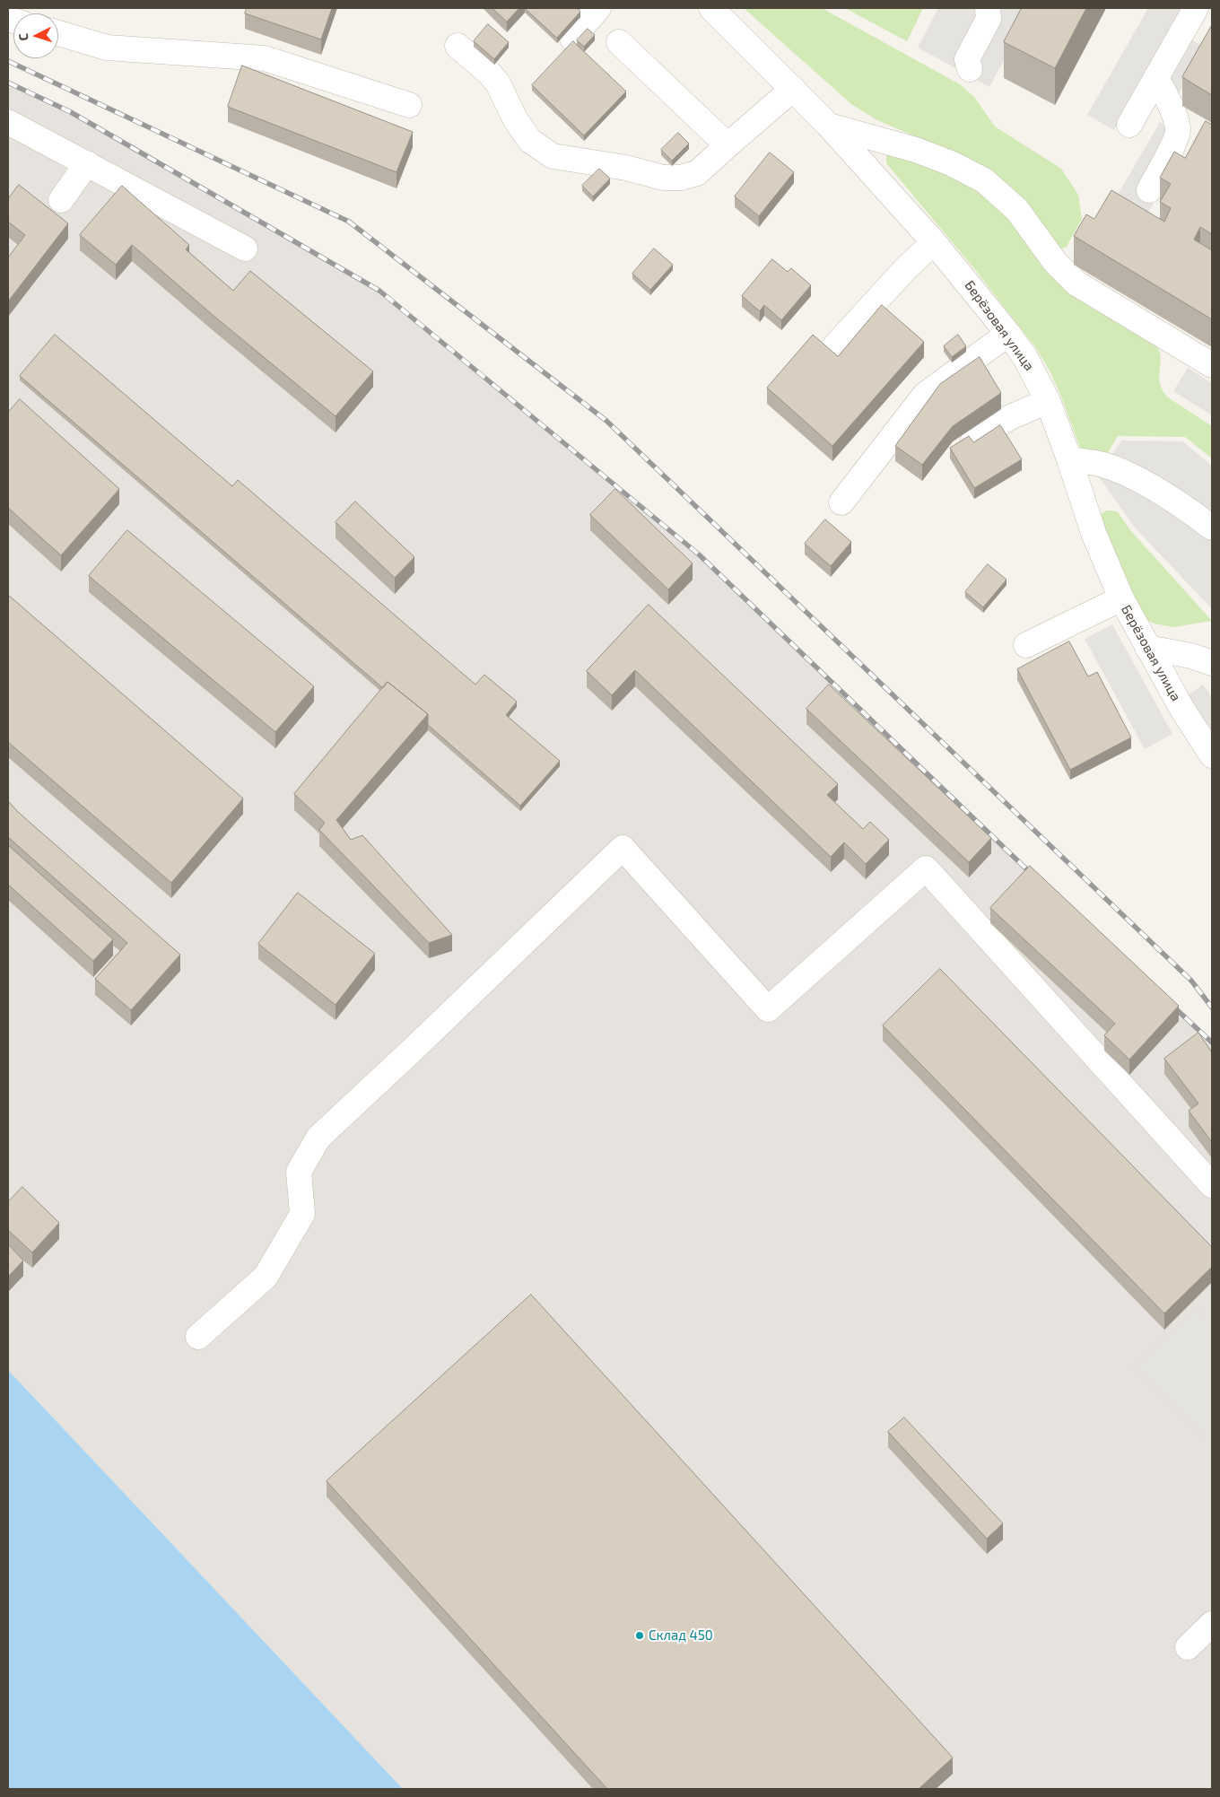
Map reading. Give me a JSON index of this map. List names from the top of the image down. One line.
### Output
{"streets":{"street":["Берёзовая улица"]},"places":["Склад 450"],"north":"left"}
